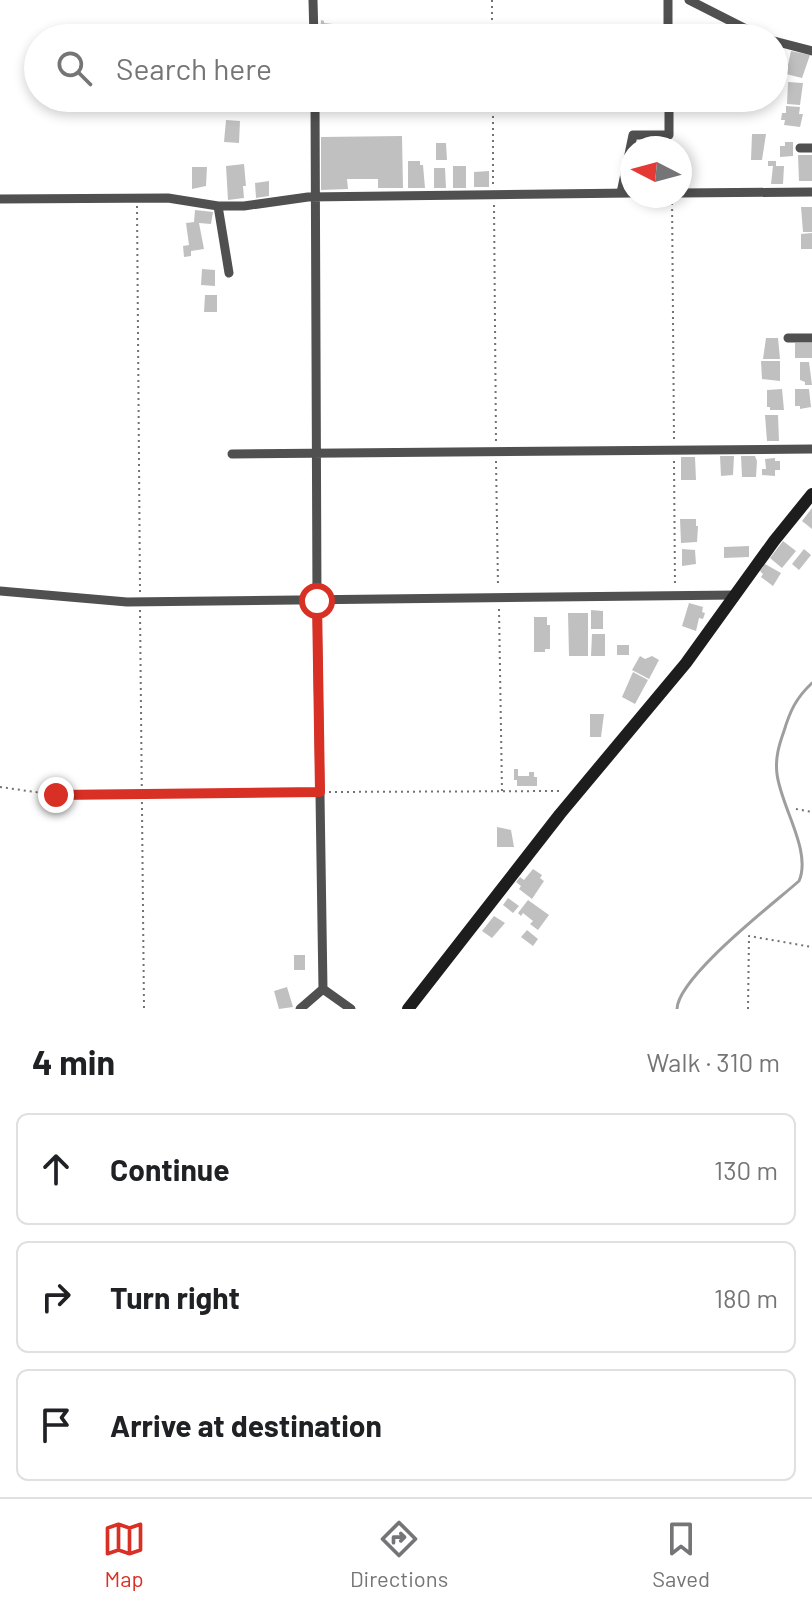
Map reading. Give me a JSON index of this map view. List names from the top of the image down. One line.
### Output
{"north":"left","page":{"search":"Search here","heading":["4 min","Walk · 310 m"],"list":[["Continue","130 m"],["Turn right","180 m"],"Arrive at destination"],"nav":["Map","Directions","Saved"]}}
